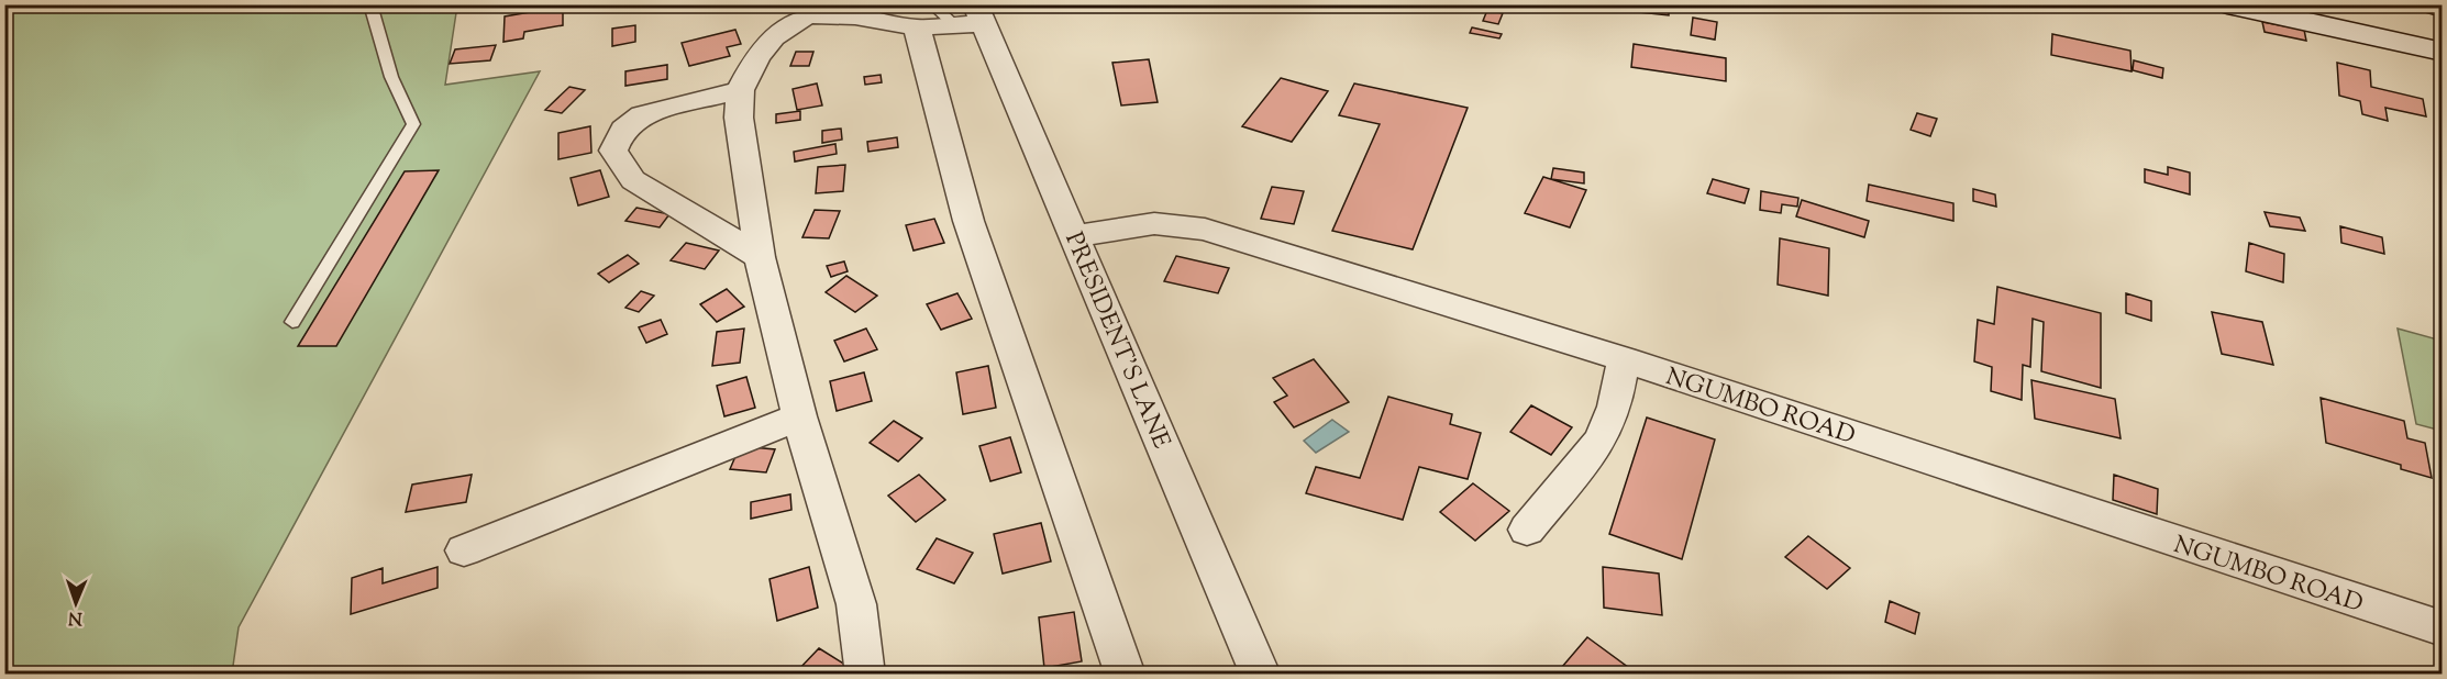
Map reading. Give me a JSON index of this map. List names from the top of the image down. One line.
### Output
{"streets":{"street":["PRESIDENT'S LANE","NGUMBO ROAD"]},"crossings":[["PRESIDENT'S LANE","NGUMBO ROAD"]],"north":"bottom"}
